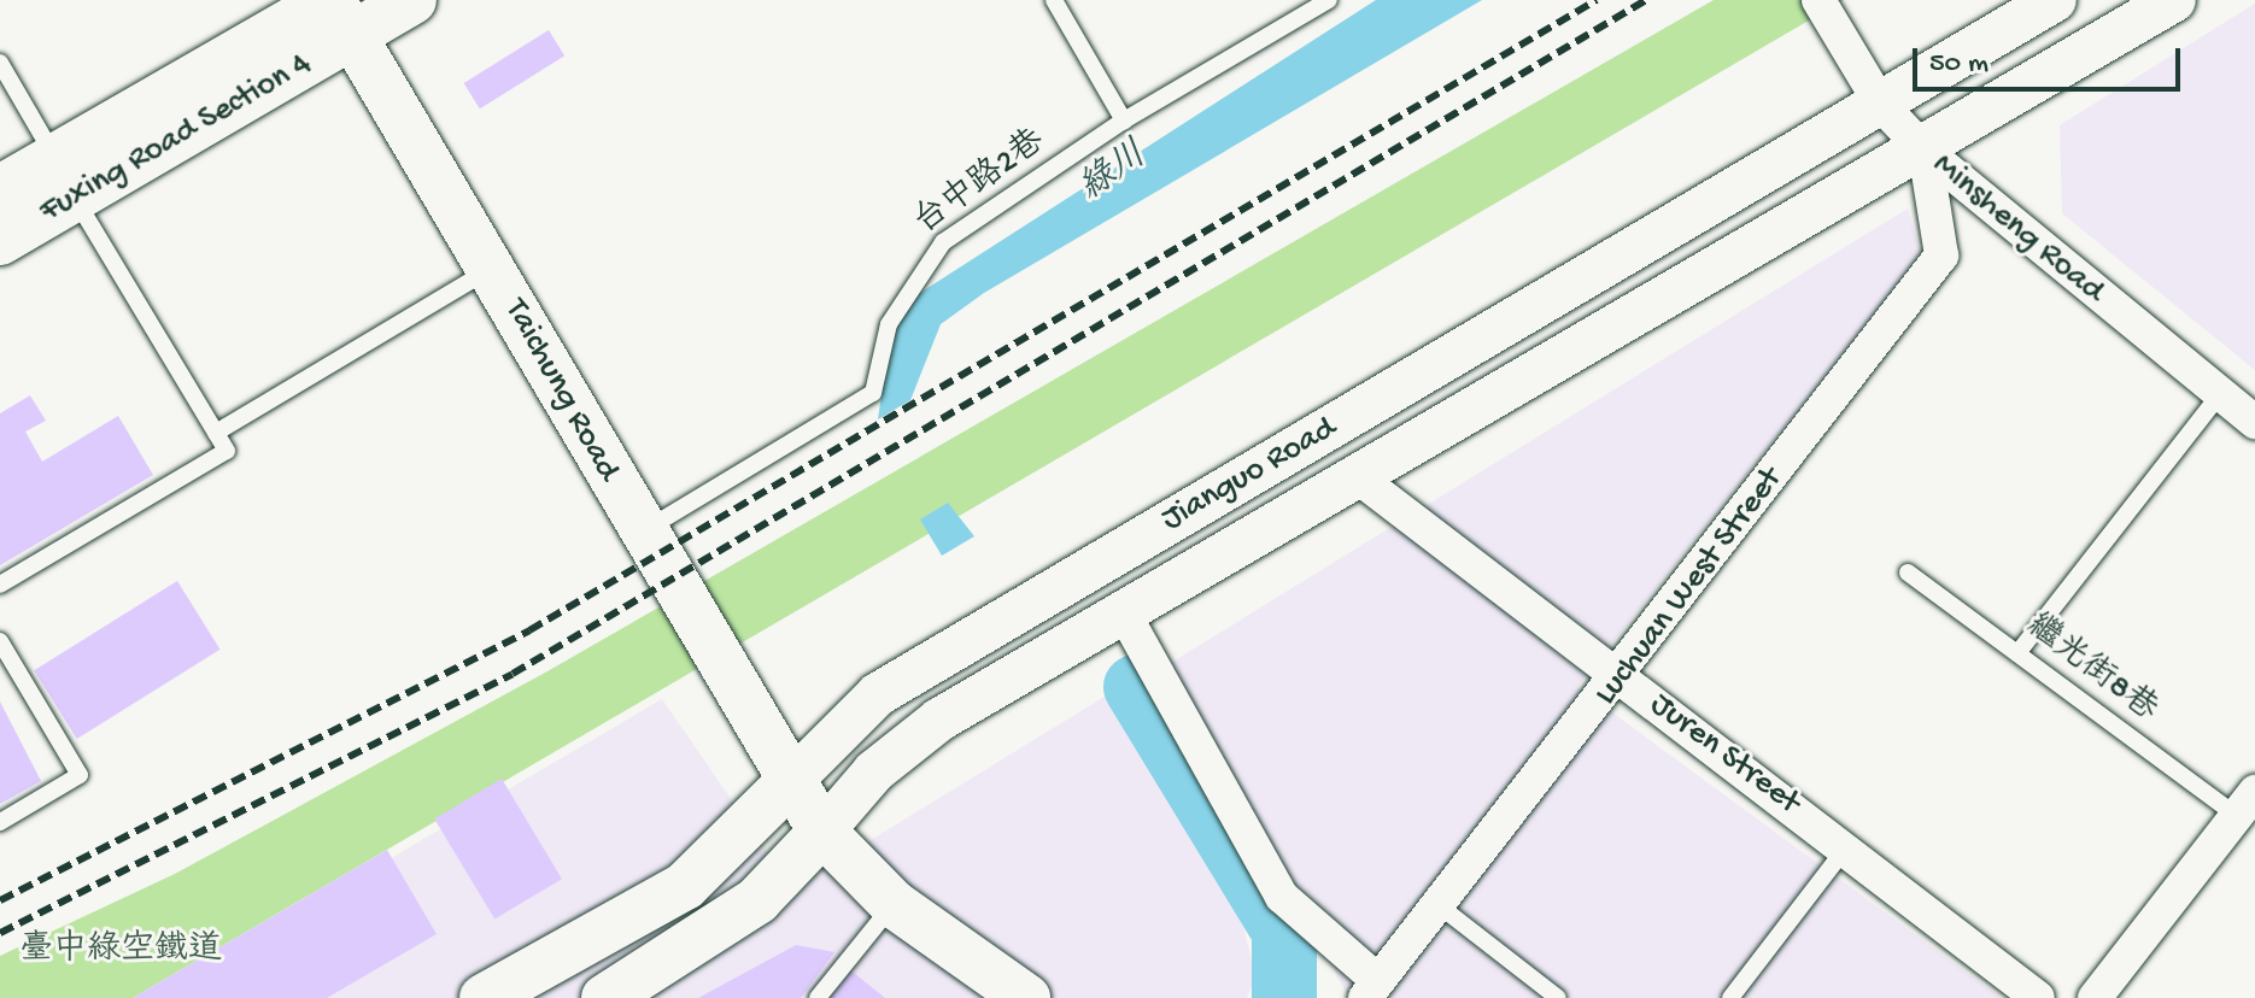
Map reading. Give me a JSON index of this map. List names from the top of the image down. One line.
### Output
{"streets":{"main road":["Fuxing Road Section 4","Taichung Road","Jianguo Road"],"street":["Minsheng Road","Luchuan West Street","Juren Street"],"lane":["台中路2巷","繼光街8巷"]},"crossings":[["Fuxing Road Section 4","Taichung Road"],["台中路2巷","Taichung Road"],["Minsheng Road","Jianguo Road"],["Minsheng Road","Luchuan West Street"],["Taichung Road","Jianguo Road"],["Jianguo Road","Luchuan West Street"],["Jianguo Road","Juren Street"],["Luchuan West Street","Juren Street"]],"water":["綠川"],"parks":["臺中綠空鐵道"],"scale_bar":"50 m"}
